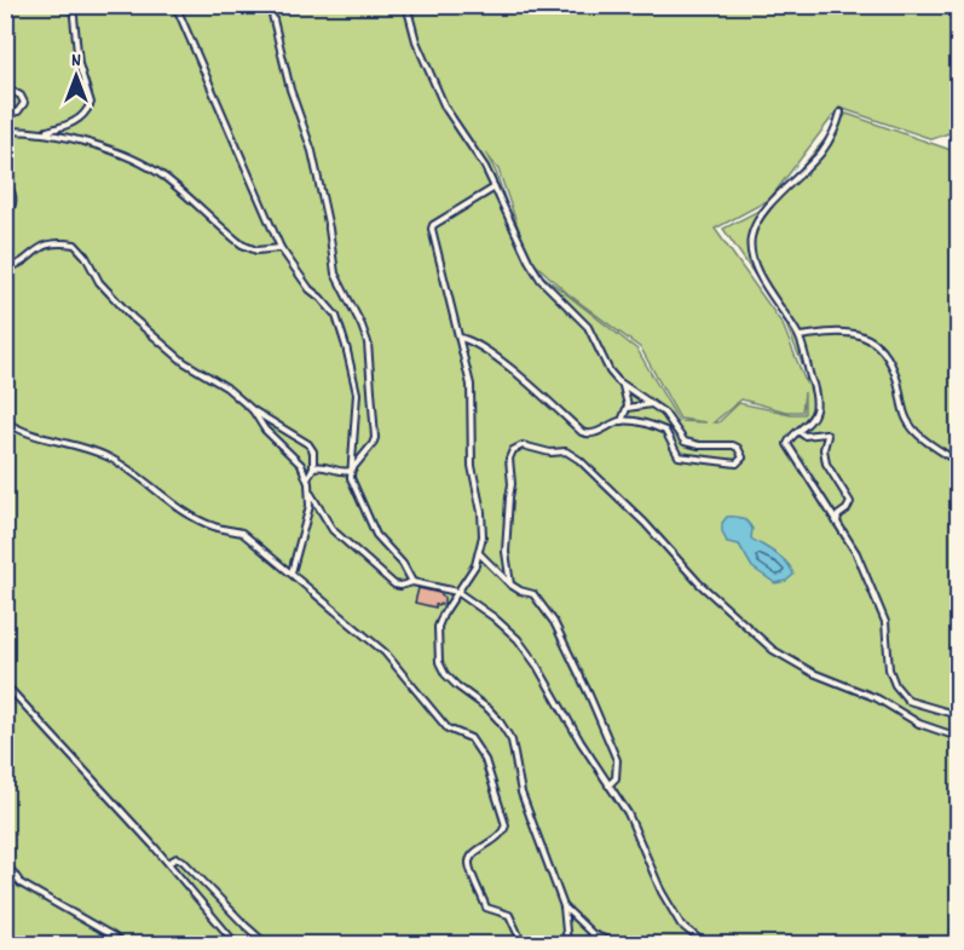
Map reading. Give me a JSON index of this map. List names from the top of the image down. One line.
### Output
{"north":"top"}
